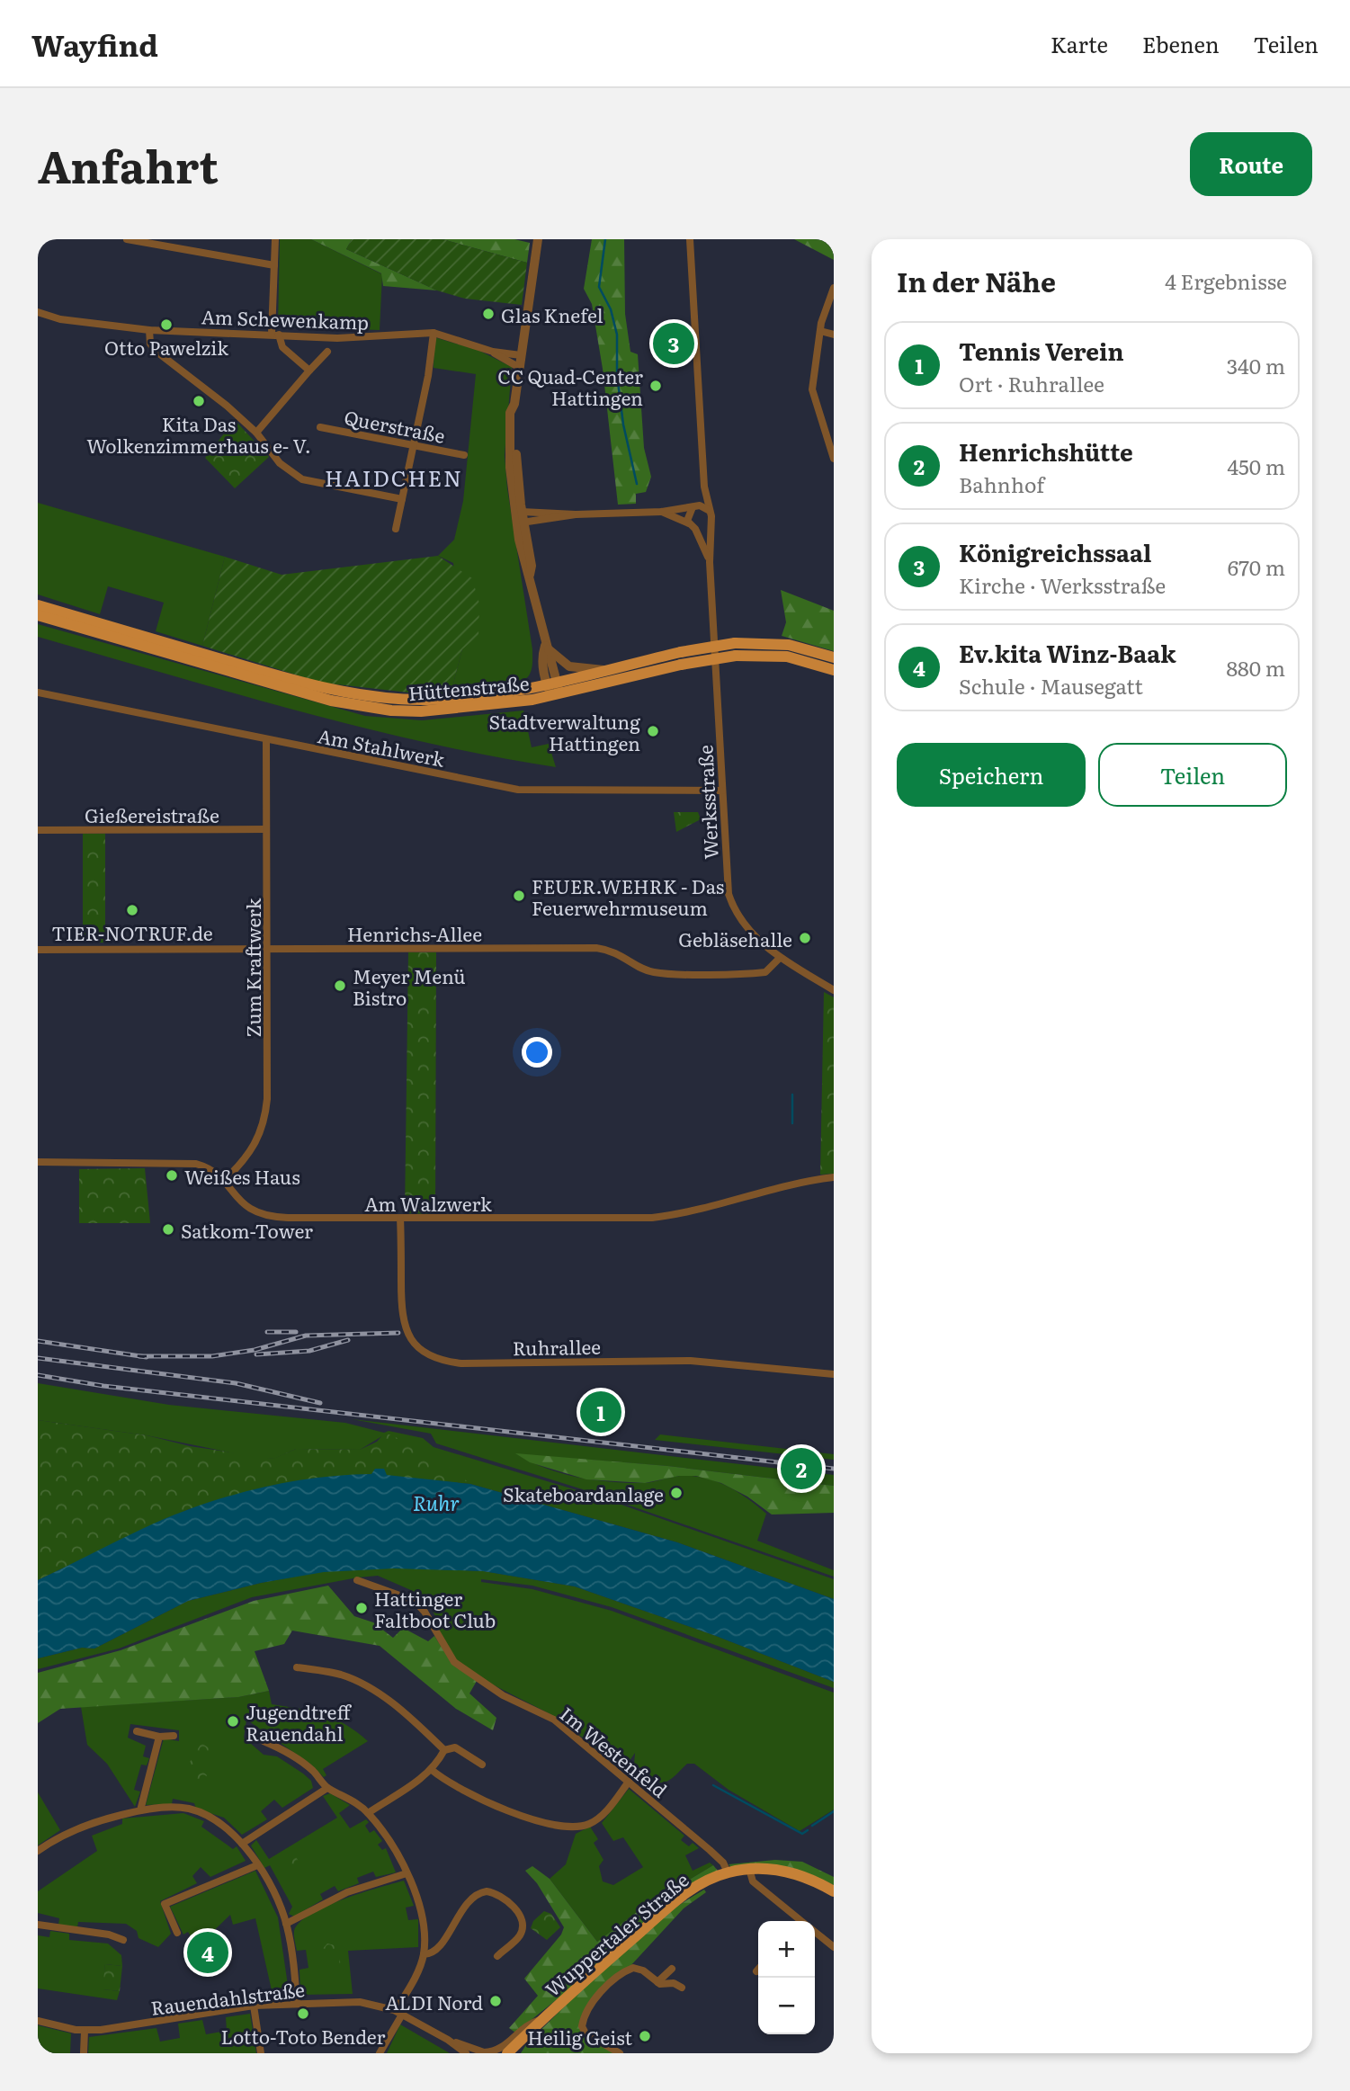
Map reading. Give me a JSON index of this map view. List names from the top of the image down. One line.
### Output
{"streets":{"main road":["Hüttenstraße","Wuppertaler Straße"],"street":["Am Schewenkamp","Querstraße","Am Stahlwerk","Werksstraße","Gießereistraße","Henrichs-Allee","Zum Kraftwerk","Am Walzwerk","Ruhrallee","Im Westenfeld","Rauendahlstraße"]},"crossings":[["Am Stahlwerk","Werksstraße"],["Am Stahlwerk","Zum Kraftwerk"],["Werksstraße","Henrichs-Allee"],["Gießereistraße","Zum Kraftwerk"],["Henrichs-Allee","Zum Kraftwerk"],["Zum Kraftwerk","Am Walzwerk"],["Am Walzwerk","Ruhrallee"],["Im Westenfeld","Wuppertaler Straße"],["Wuppertaler Straße","Rauendahlstraße"]],"districts":["HAIDCHEN"],"water":["Ruhr"],"places":["Glas Knefel","Otto Pawelzik","CC Quad-Center Hattingen","Kita Das Wolkenzimmerhaus e- V.","Stadtverwaltung Hattingen","FEUER.WEHRK - Das Feuerwehrmuseum","TIER-NOTRUF.de","Gebläsehalle","Meyer Menü Bistro","Weißes Haus","Satkom-Tower","Skateboardanlage","Hattinger Faltboot Club","Jugendtreff Rauendahl","ALDI Nord","Lotto-Toto Bender","Heilig Geist"],"page":{"header":"Wayfind","nav":["Karte","Ebenen","Teilen"],"title":"Anfahrt","buttons":["Route",["Speichern","Teilen"]],"heading":["In der Nähe","4 Ergebnisse"],"pins":["3","1","2","4"],"list":[{"mark":"1","name":"Tennis Verein","note":"Ort · Ruhrallee","value":"340 m"},{"mark":"2","name":"Henrichshütte","note":"Bahnhof","value":"450 m"},{"mark":"3","name":"Königreichssaal","note":"Kirche · Werksstraße","value":"670 m"},{"mark":"4","name":"Ev.kita Winz-Baak","note":"Schule · Mausegatt","value":"880 m"}],"map_buttons":["+","−"]}}
